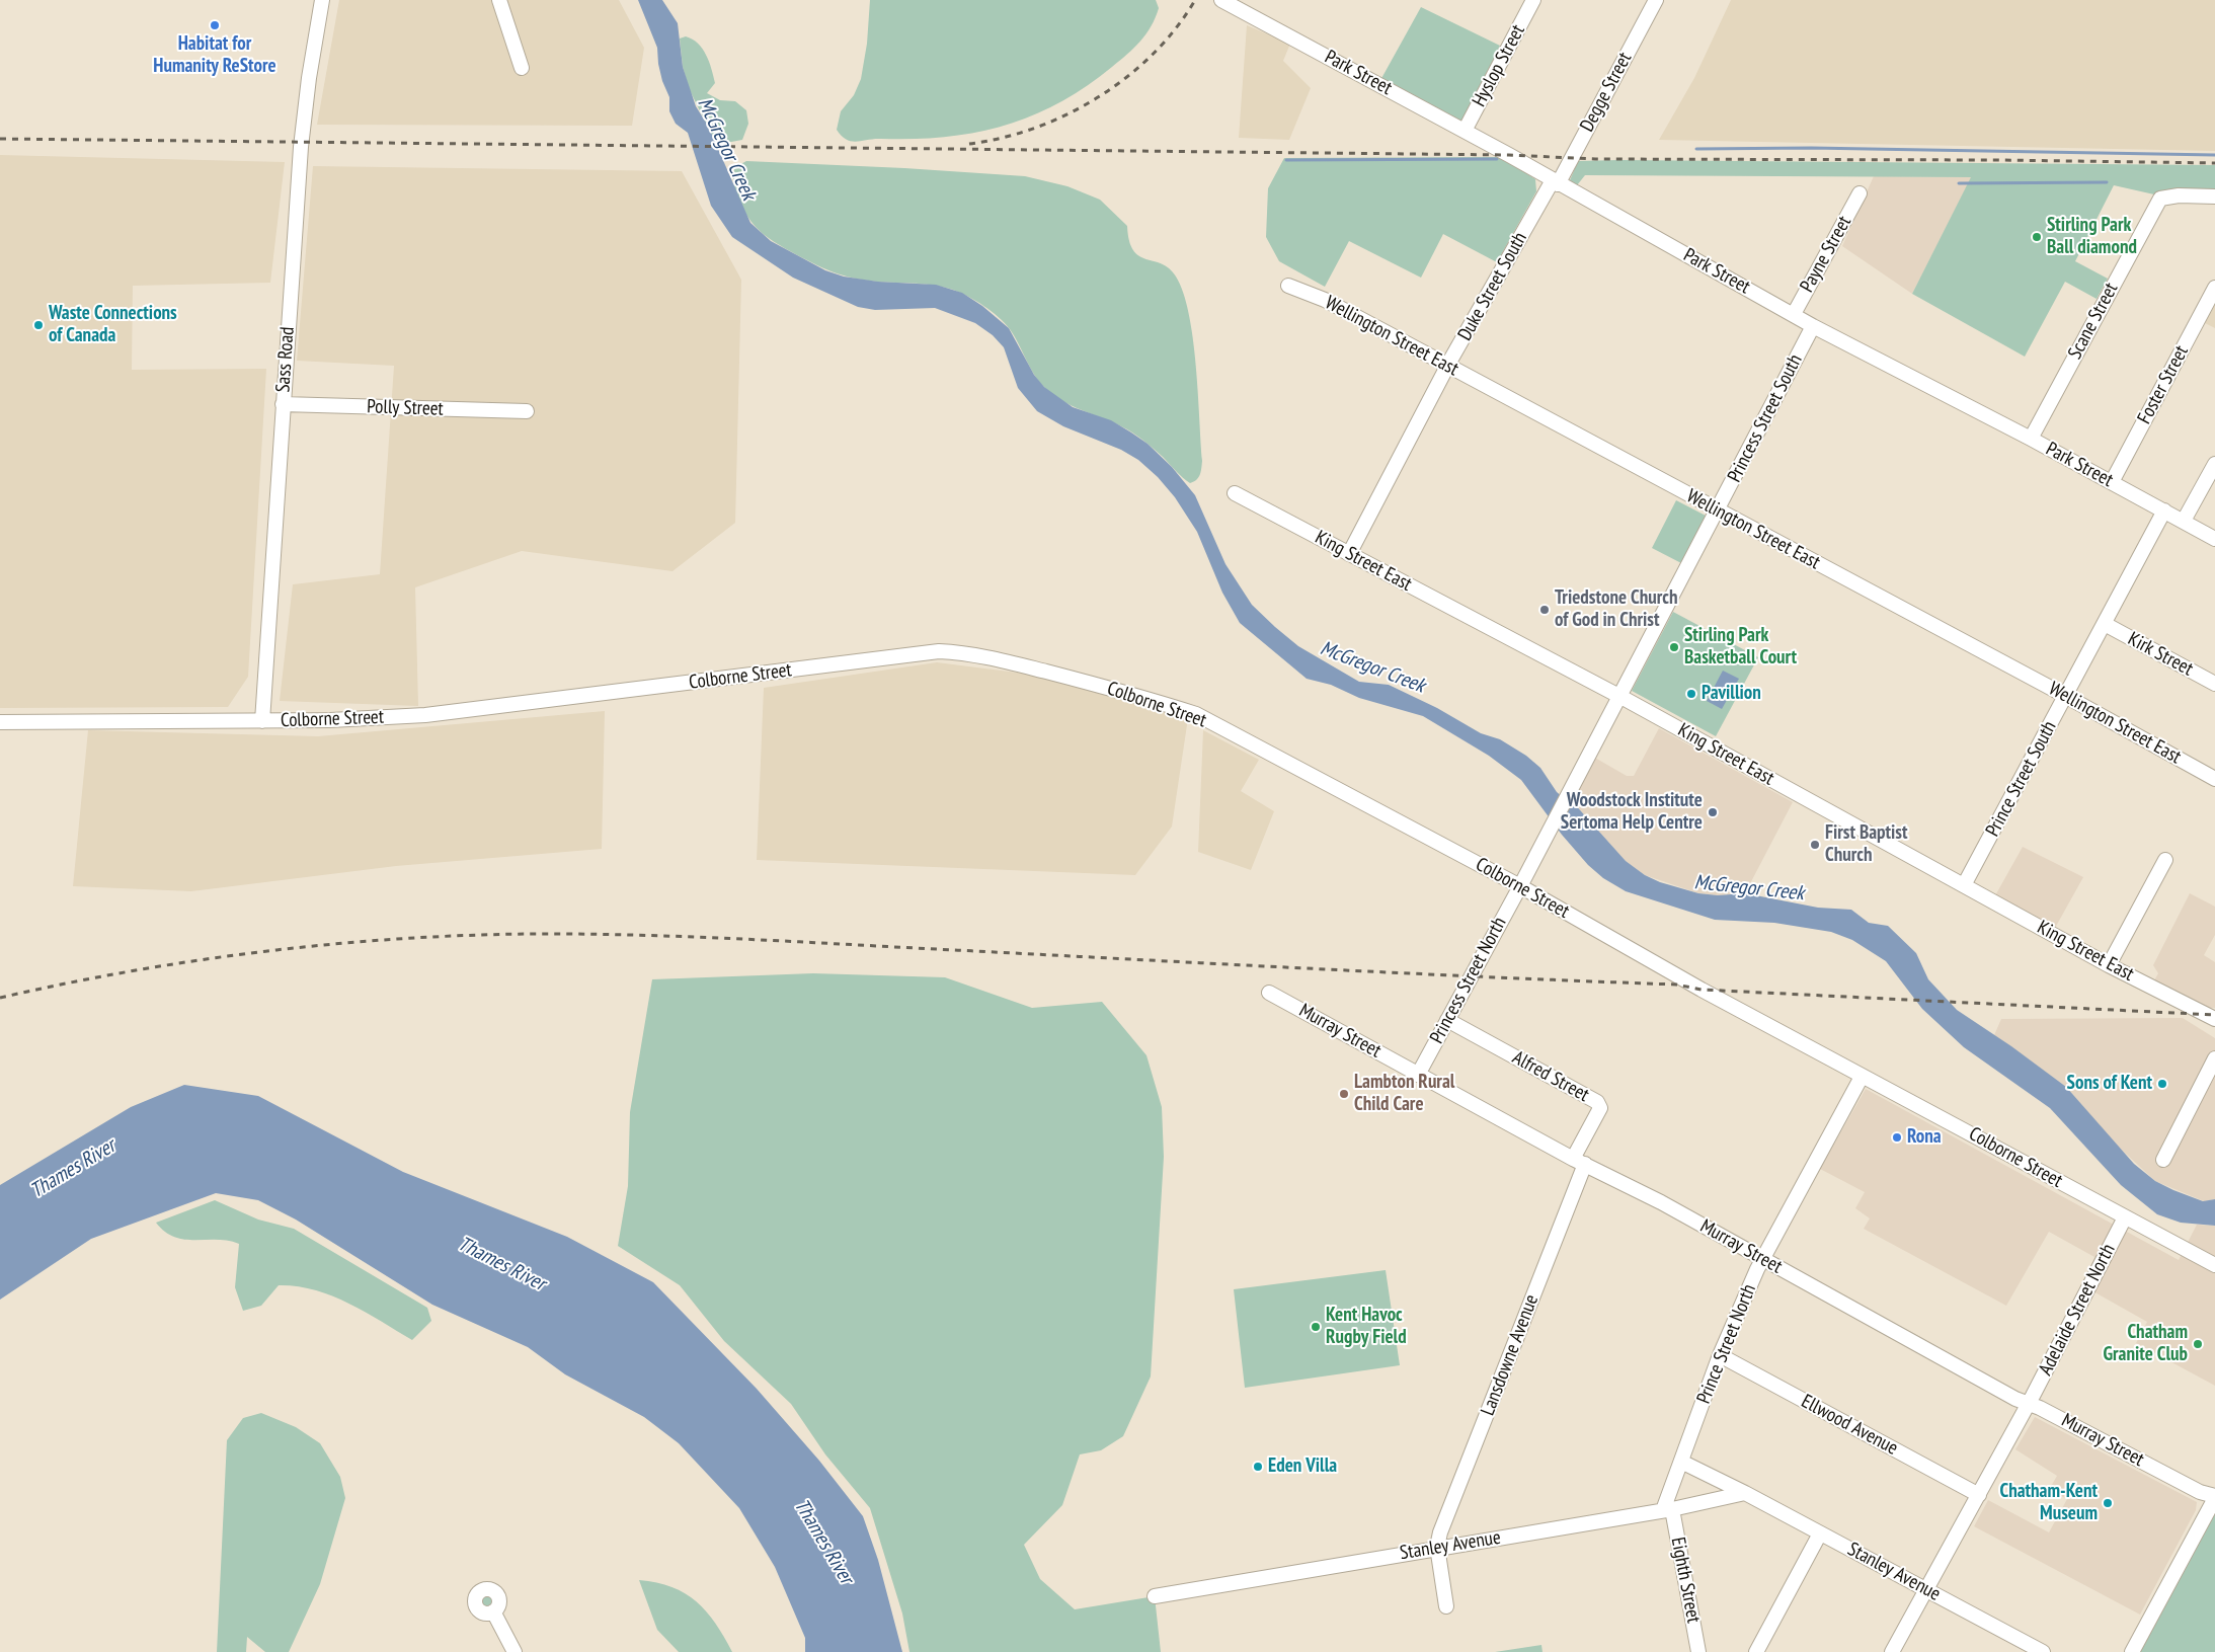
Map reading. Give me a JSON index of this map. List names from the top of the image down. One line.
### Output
{"streets":{"street":["Hyslop Street","Park Street","Degge Street","Payne Street","Duke Street South","Scane Street","Wellington Street East","Sass Road","Foster Street","Polly Street","Princess Street South","King Street East","Kirk Street","Colborne Street","Prince Street South","Princess Street North","Murray Street","Alfred Street","Adelaide Street North","Prince Street North","Lansdowne Avenue","Ellwood Avenue","Stanley Avenue","Eighth Street"]},"crossings":[["Hyslop Street","Park Street"],["Park Street","Degge Street"],["Park Street","Payne Street"],["Park Street","Duke Street South"],["Park Street","Scane Street"],["Park Street","Foster Street"],["Park Street","Princess Street South"],["Park Street","Prince Street South"],["Degge Street","Duke Street South"],["Duke Street South","Wellington Street East"],["Duke Street South","King Street East"],["Wellington Street East","Princess Street South"],["Wellington Street East","Prince Street South"],["Sass Road","Polly Street"],["Sass Road","Colborne Street"],["Princess Street South","King Street East"],["Princess Street South","Colborne Street"],["Princess Street South","Princess Street North"],["King Street East","Prince Street South"],["Kirk Street","Prince Street South"],["Colborne Street","Princess Street North"],["Colborne Street","Adelaide Street North"],["Colborne Street","Prince Street North"],["Princess Street North","Murray Street"],["Princess Street North","Alfred Street"],["Murray Street","Alfred Street"],["Murray Street","Adelaide Street North"],["Murray Street","Prince Street North"],["Murray Street","Lansdowne Avenue"],["Alfred Street","Lansdowne Avenue"],["Adelaide Street North","Ellwood Avenue"],["Adelaide Street North","Stanley Avenue"],["Prince Street North","Ellwood Avenue"],["Prince Street North","Stanley Avenue"],["Prince Street North","Eighth Street"],["Lansdowne Avenue","Stanley Avenue"],["Stanley Avenue","Eighth Street"]],"water":["McGregor Creek","Thames River"],"places":["Habitat for Humanity ReStore","Stirling Park Ball diamond","Waste Connections of Canada","Triedstone Church of God in Christ","Stirling Park Basketball Court","Pavillion","Woodstock Institute Sertoma Help Centre","First Baptist Church","Sons of Kent","Lambton Rural Child Care","Rona","Kent Havoc Rugby Field","Chatham Granite Club","Eden Villa","Chatham-Kent Museum"]}
